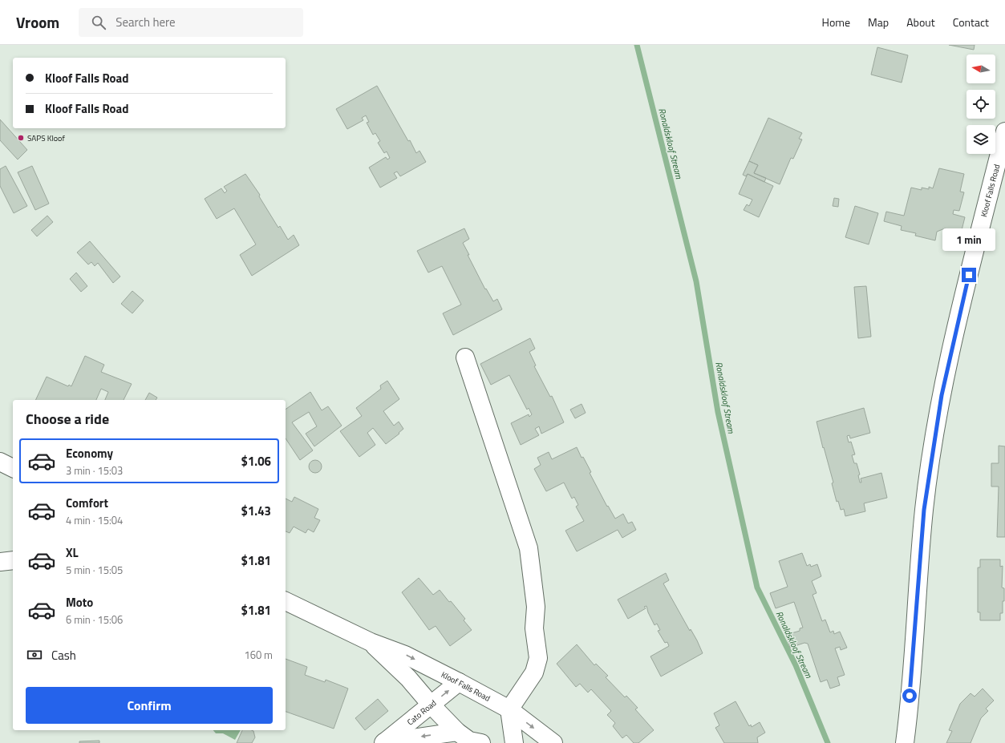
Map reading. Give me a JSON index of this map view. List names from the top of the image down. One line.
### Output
{"streets":{"main road":["Kloof Falls Road","Cato Road"]},"crossings":[["Kloof Falls Road","Cato Road"]],"one_way":["Cato Road"],"water":["Ronaldskloof Stream"],"places":["SAPS Kloof"],"north":"left","page":{"header":"Vroom","search":"Search here","nav":["Home","Map","About","Contact"],"banner":["Kloof Falls Road","Kloof Falls Road"],"bubble":"1 min","heading":"Choose a ride","list":[{"name":"Economy","note":"3 min · 15:03","value":"$1.06"},{"name":"Comfort","note":"4 min · 15:04","value":"$1.43"},{"name":"XL","note":"5 min · 15:05","value":"$1.81"},{"name":"Moto","note":"6 min · 15:06","value":"$1.81"}],"pay":["Cash","160 m"],"buttons":"Confirm"}}
